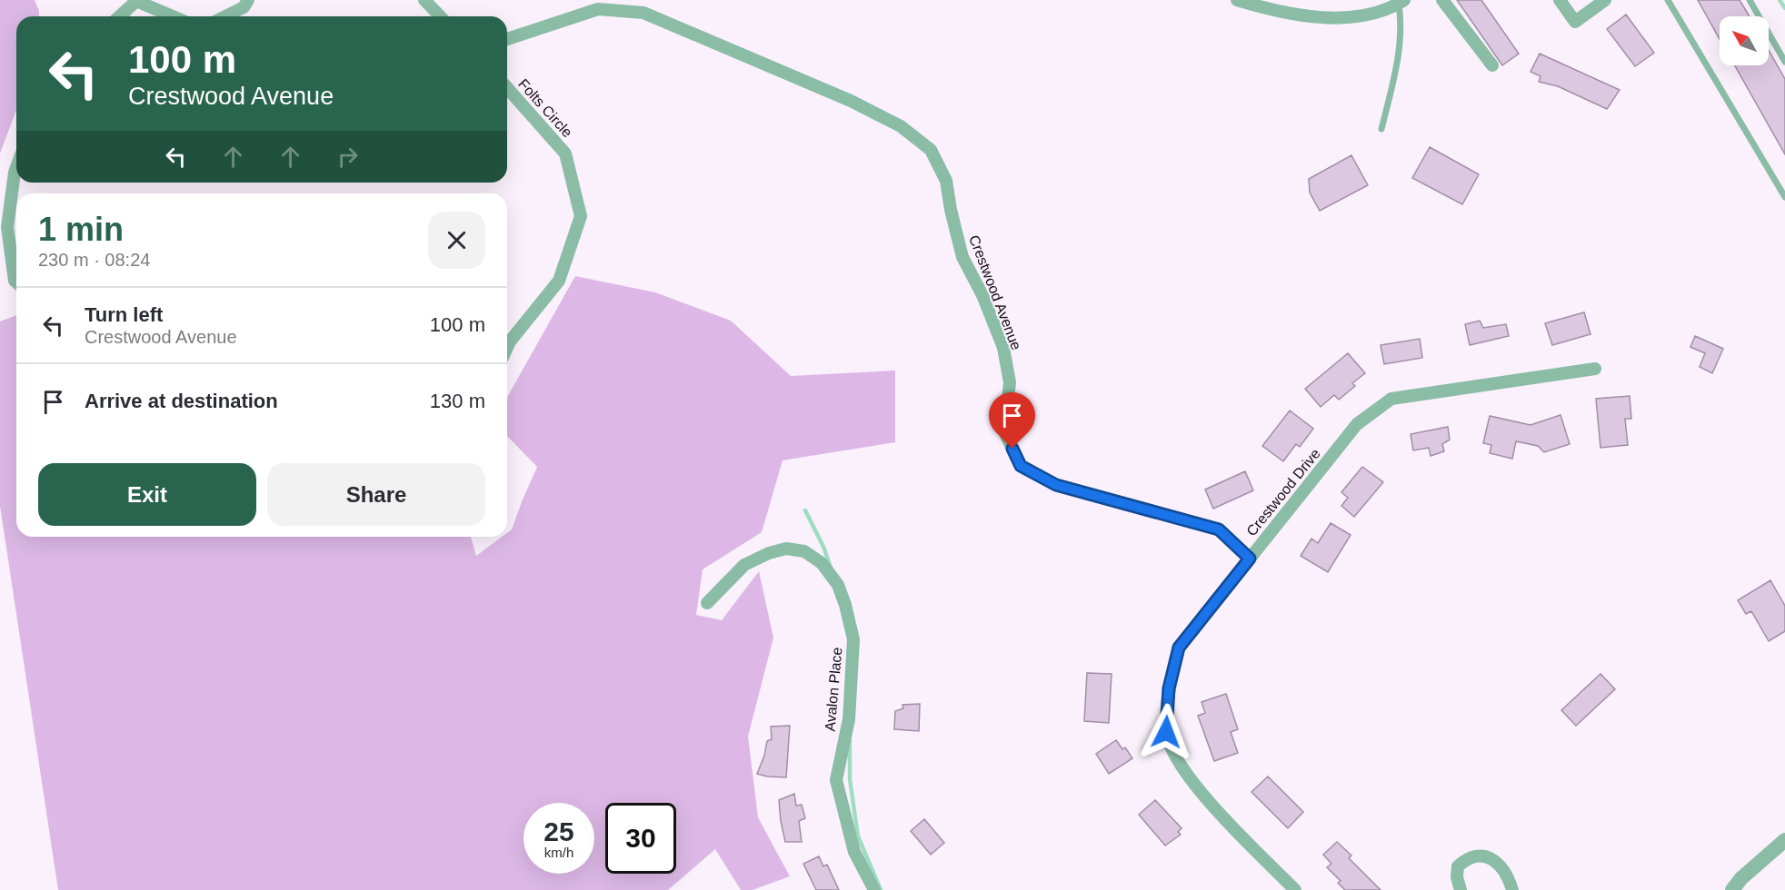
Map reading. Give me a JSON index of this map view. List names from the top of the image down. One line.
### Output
{"streets":{"street":["Folts Circle","Crestwood Avenue","Crestwood Drive","Avalon Place"]},"crossings":[["Crestwood Avenue","Crestwood Drive"]],"north":"top left","page":{"turn":["100 m","Crestwood Avenue"],"heading":["1 min","230 m · 08:24"],"list":[{"name":"Turn left","note":"Crestwood Avenue","value":"100 m"},{"name":"Arrive at destination","value":"130 m"}],"buttons":["Exit","Share"],"speed":"25 km/h","limit":"30"}}
